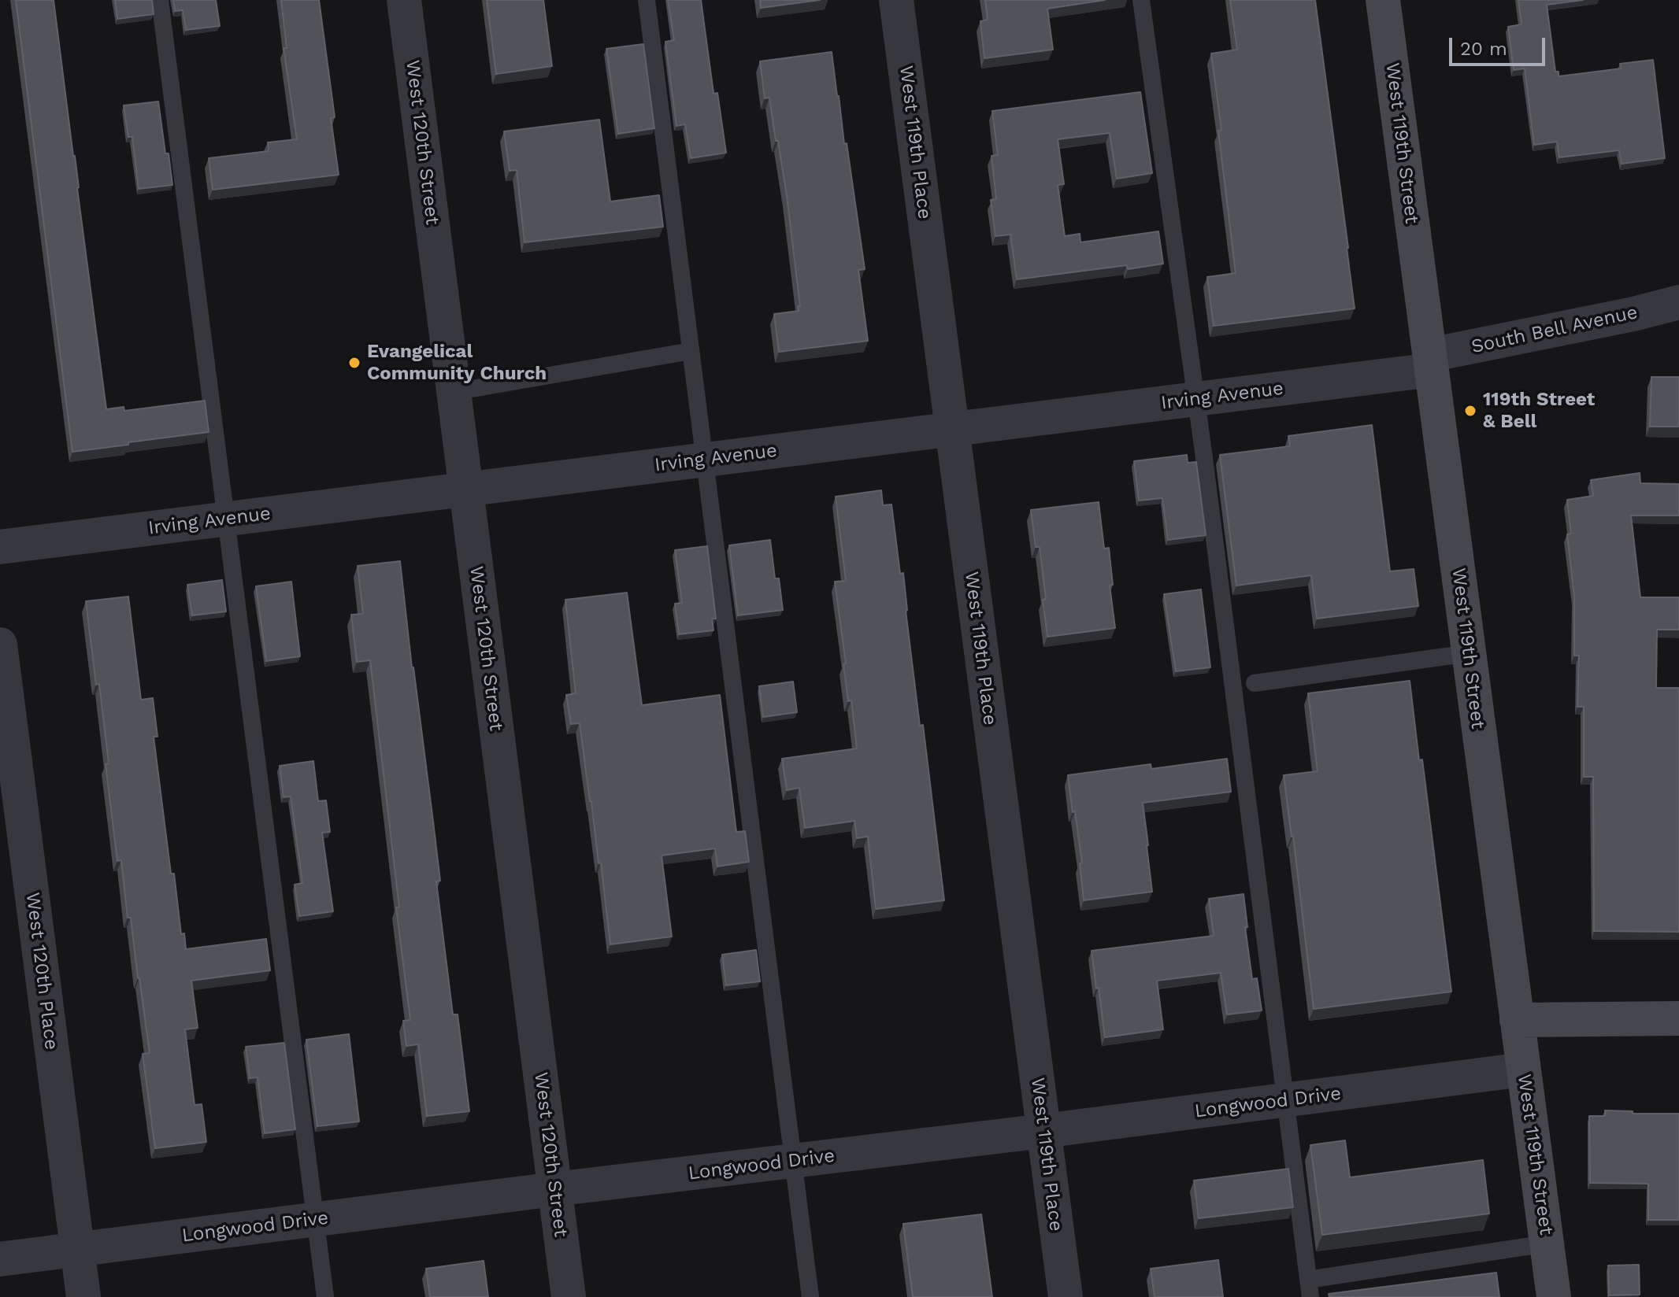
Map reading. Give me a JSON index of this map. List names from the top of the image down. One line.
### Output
{"streets":{"street":["West 120th Street","West 119th Place","West 119th Street","South Bell Avenue","Irving Avenue","West 120th Place","Longwood Drive"]},"crossings":[["West 120th Street","Irving Avenue"],["West 120th Street","Longwood Drive"],["West 119th Place","Irving Avenue"],["West 119th Place","Longwood Drive"],["West 119th Street","South Bell Avenue"],["West 119th Street","Irving Avenue"],["West 119th Street","Longwood Drive"],["South Bell Avenue","Irving Avenue"],["West 120th Place","Longwood Drive"]],"places":["Evangelical Community Church","119th Street & Bell"],"scale_bar":"20 m"}
